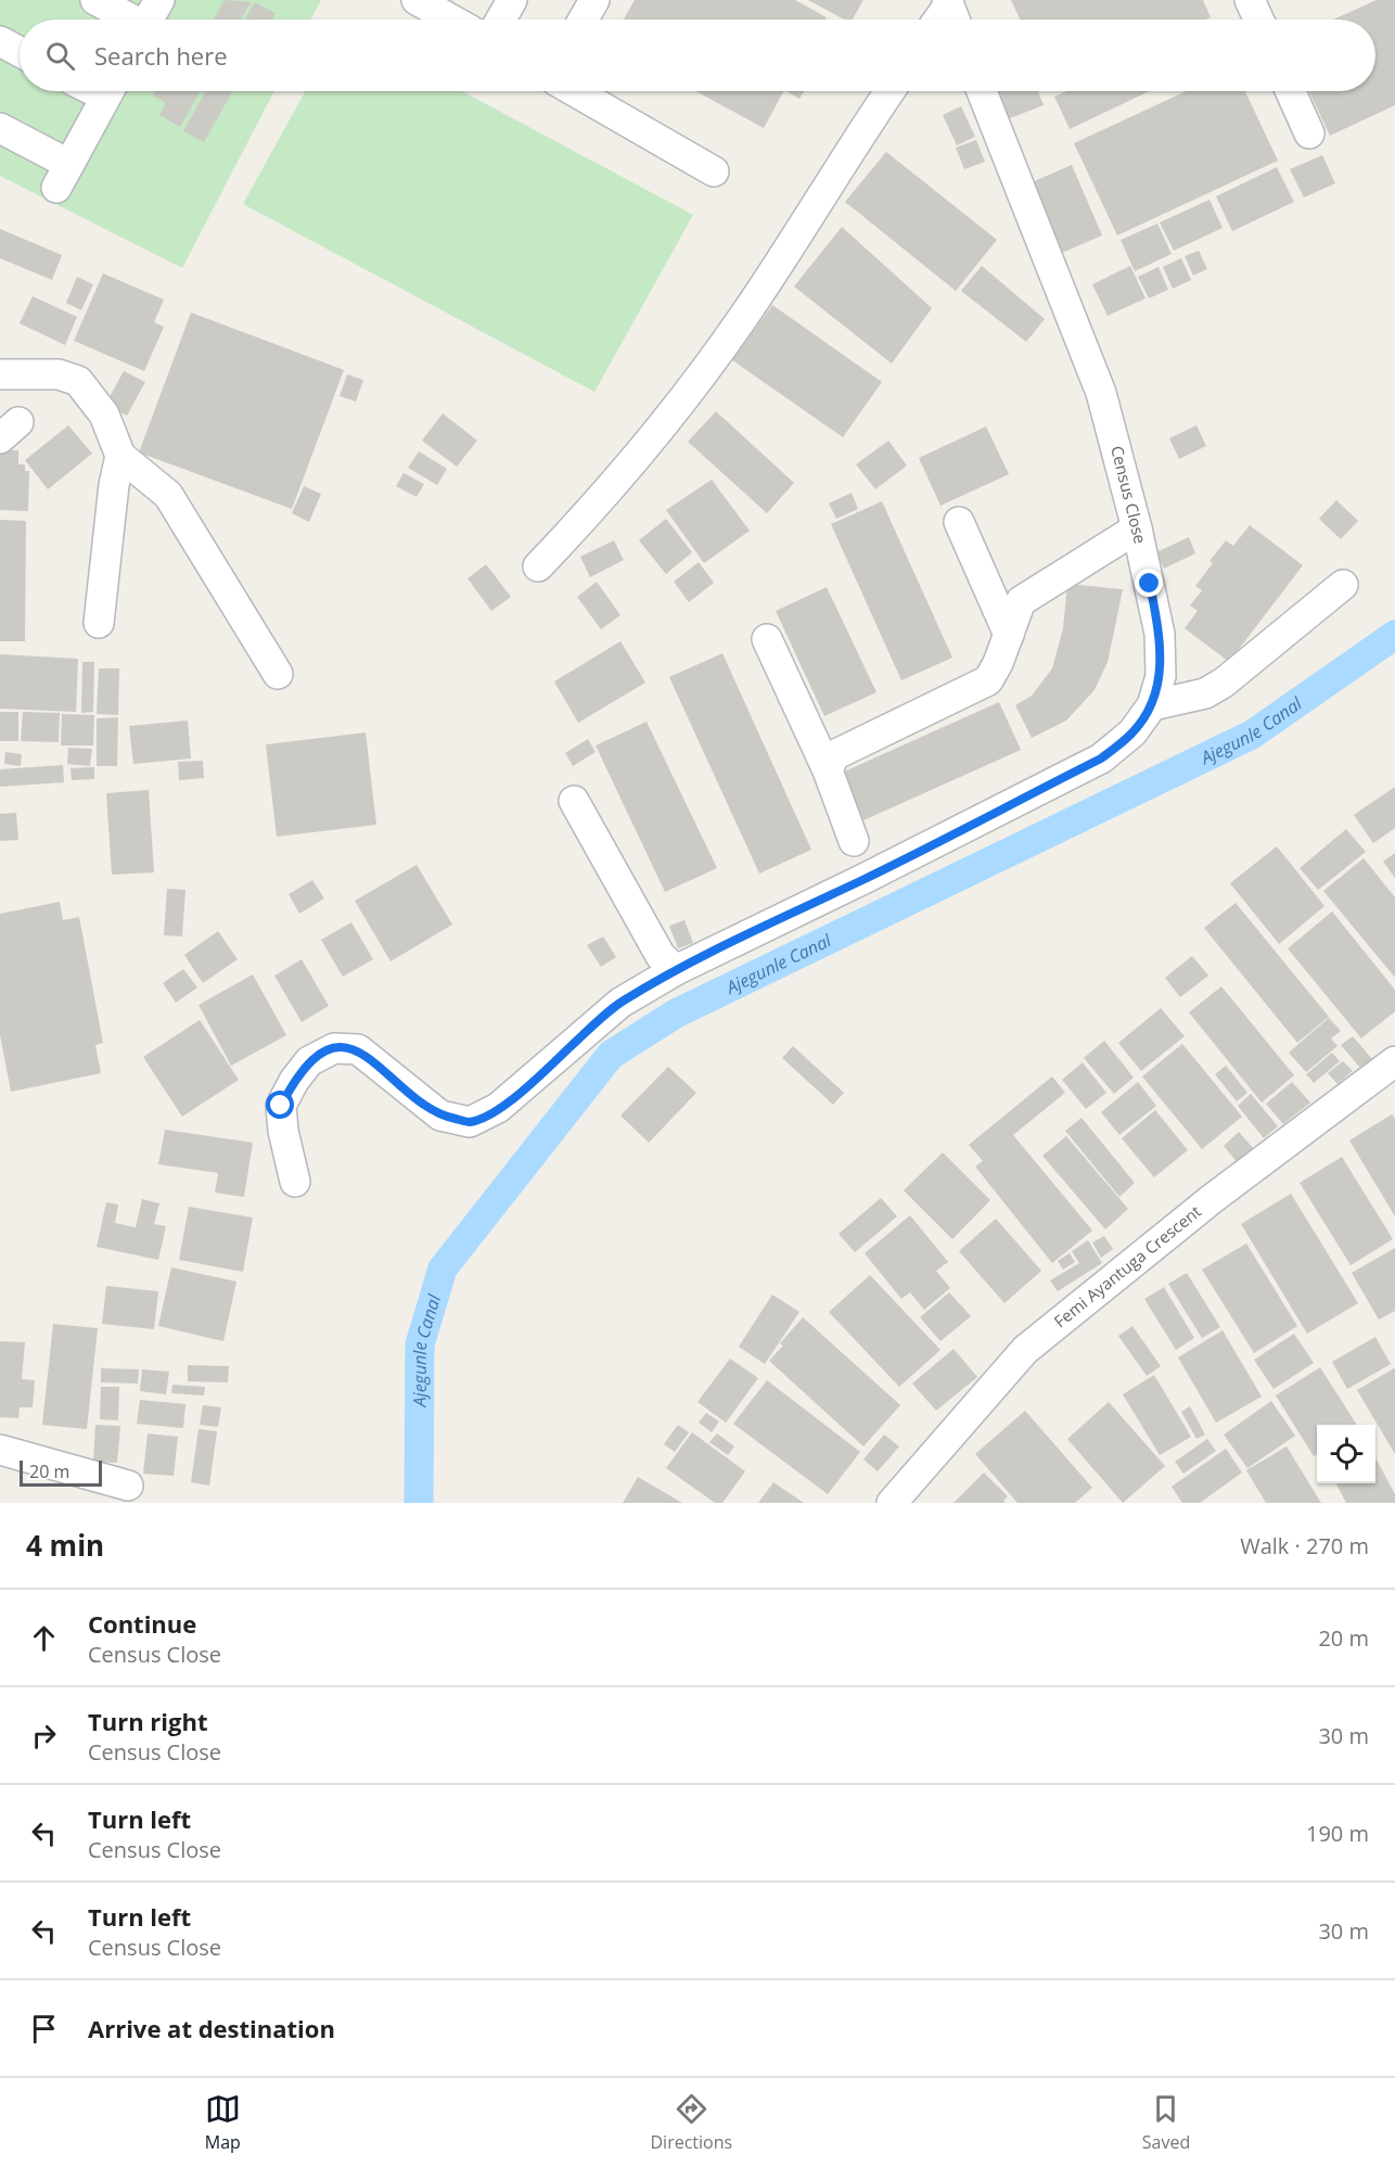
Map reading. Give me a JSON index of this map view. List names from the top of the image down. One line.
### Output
{"streets":{"street":["Census Close","Femi Ayantuga Crescent"]},"water":["Ajegunle Canal"],"scale_bar":"20 m","page":{"search":"Search here","scale":"20 m","heading":["4 min","Walk · 270 m"],"list":[["Continue","Census Close","20 m"],["Turn right","Census Close","30 m"],["Turn left","Census Close","190 m"],["Turn left","Census Close","30 m"],"Arrive at destination"],"nav":["Map","Directions","Saved"]}}
